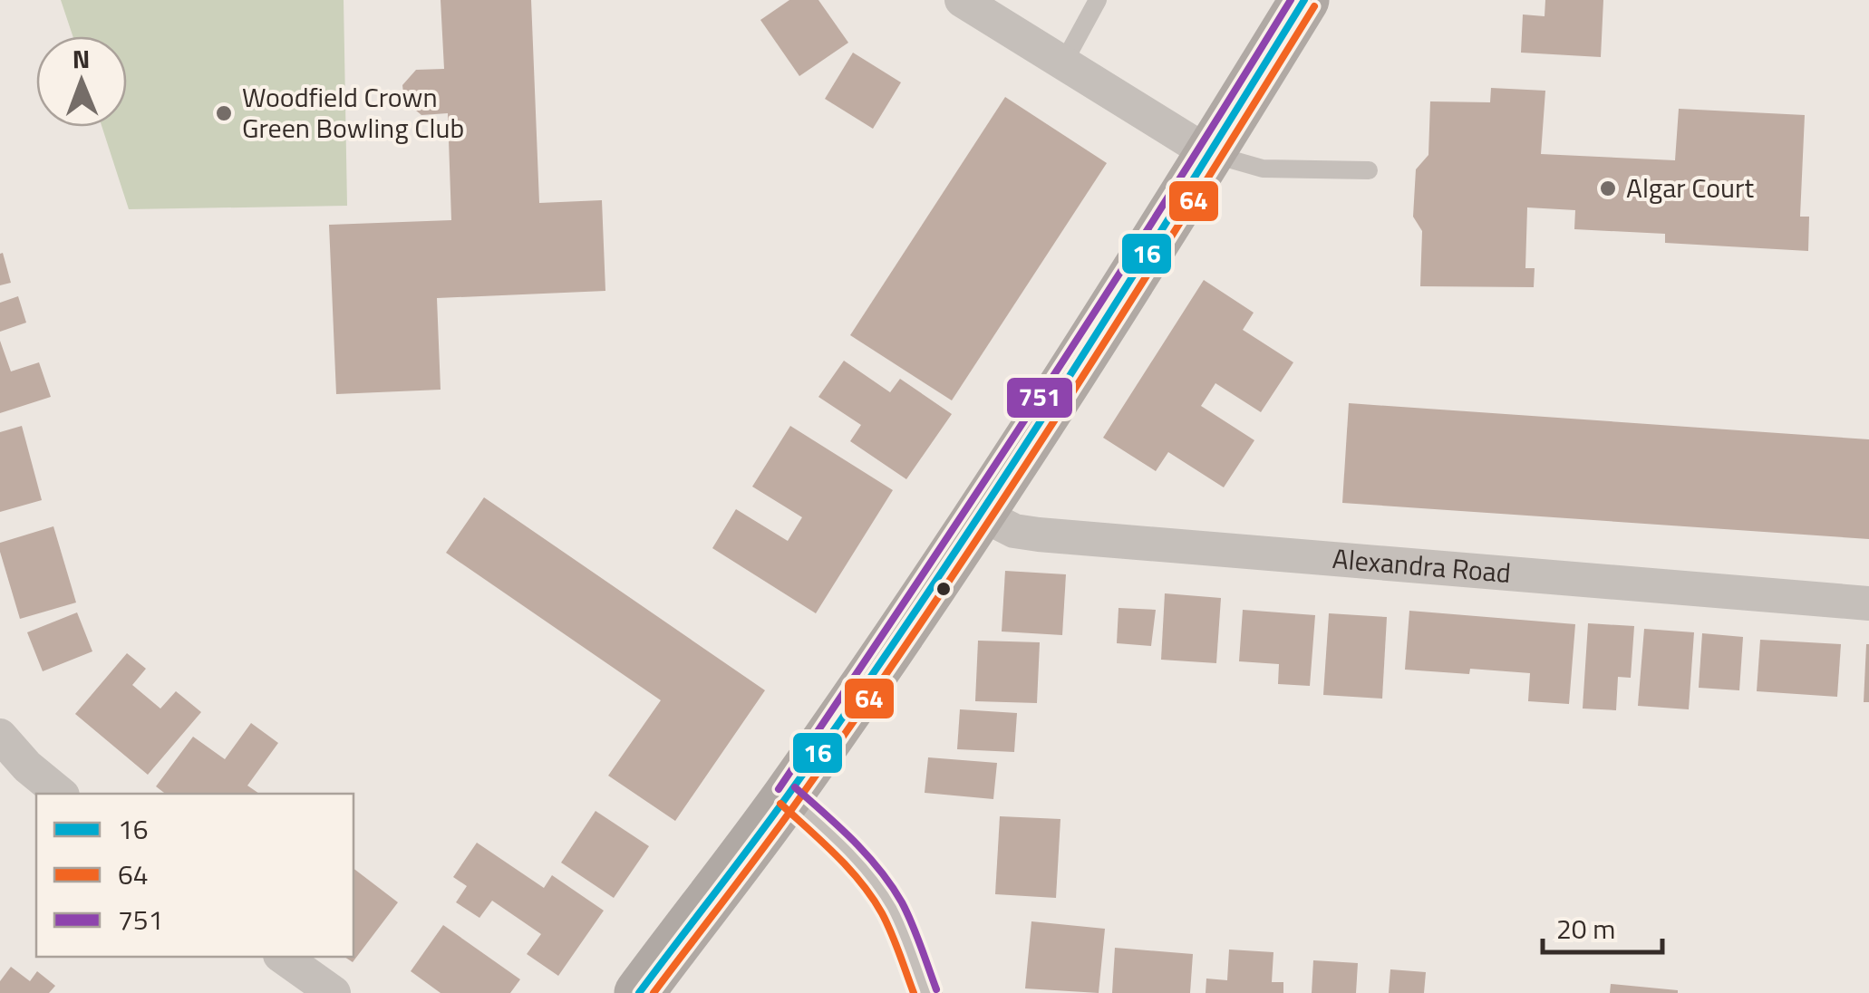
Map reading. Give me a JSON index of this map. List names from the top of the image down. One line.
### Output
{"streets":{"street":["Alexandra Road"]},"places":["Woodfield Crown Green Bowling Club","Algar Court"],"lines":["transit line 16","transit line 751","transit line 64"],"legend":["16","64","751"],"scale_bar":"20 m","north":"top"}
